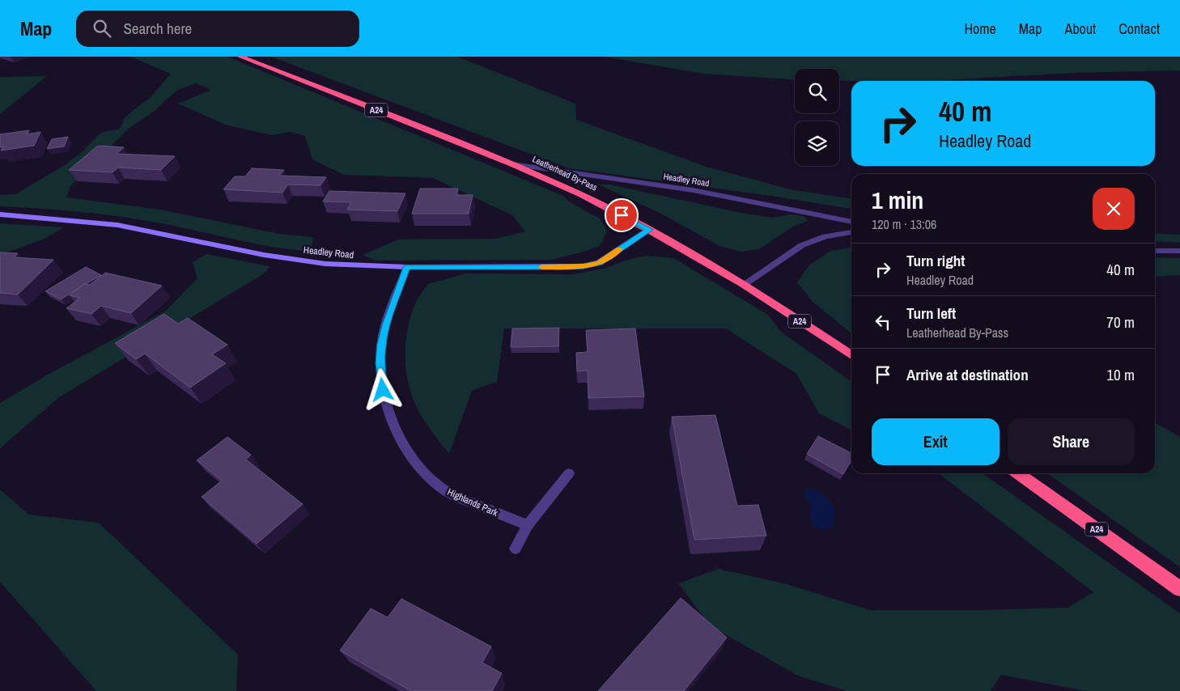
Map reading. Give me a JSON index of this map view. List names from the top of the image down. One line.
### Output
{"streets":{"highway":["A24","Leatherhead By-Pass"],"street":["Headley Road","Highlands Park"]},"crossings":[["Leatherhead By-Pass","Headley Road"],["Headley Road","Highlands Park"]],"page":{"header":"Map","search":"Search here","nav":["Home","Map","About","Contact"],"turn":["40 m","Headley Road"],"heading":["1 min","120 m · 13:06"],"list":[{"name":"Turn right","note":"Headley Road","value":"40 m"},{"name":"Turn left","note":"Leatherhead By-Pass","value":"70 m"},{"name":"Arrive at destination","value":"10 m"}],"buttons":["Exit","Share"]}}
